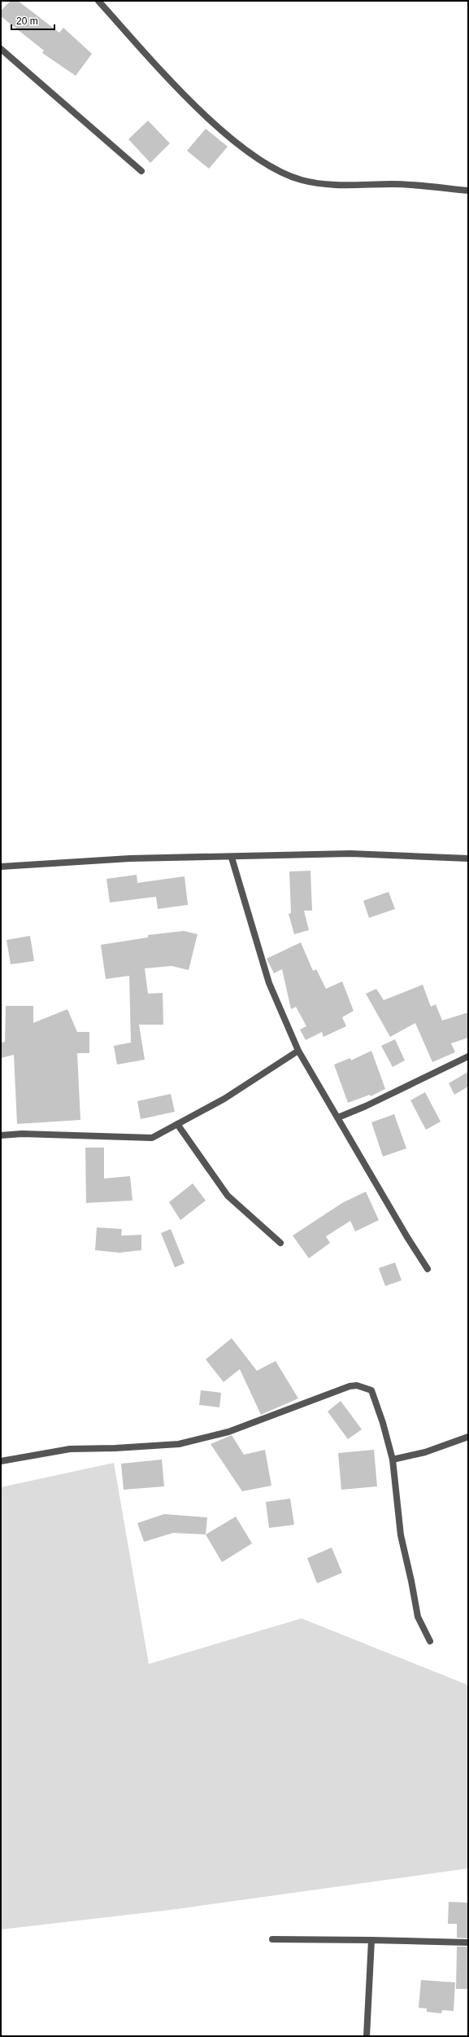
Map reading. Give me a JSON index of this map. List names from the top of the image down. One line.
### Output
{"scale_bar":"20 m"}
